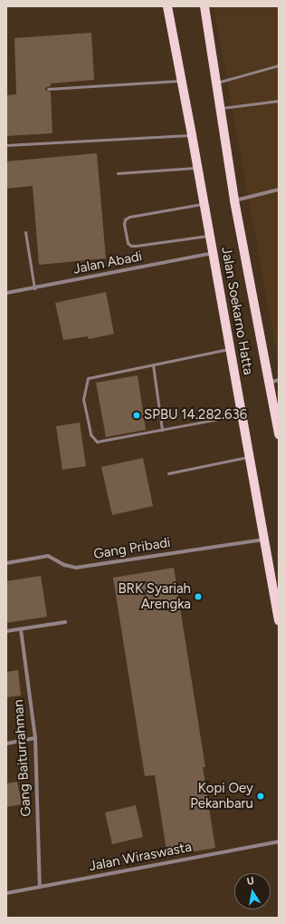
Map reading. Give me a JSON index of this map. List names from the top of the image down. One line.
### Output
{"streets":{"main road":["Jalan Soekarno Hatta"],"street":["Jalan Abadi","Gang Pribadi","Gang Baiturrahman","Jalan Wiraswasta"]},"crossings":[["Jalan Abadi","Jalan Soekarno Hatta"],["Jalan Soekarno Hatta","Gang Pribadi"],["Gang Baiturrahman","Jalan Wiraswasta"]],"places":["SPBU 14.282.636","BRK Syariah Arengka","Kopi Oey Pekanbaru"],"north":"top"}
